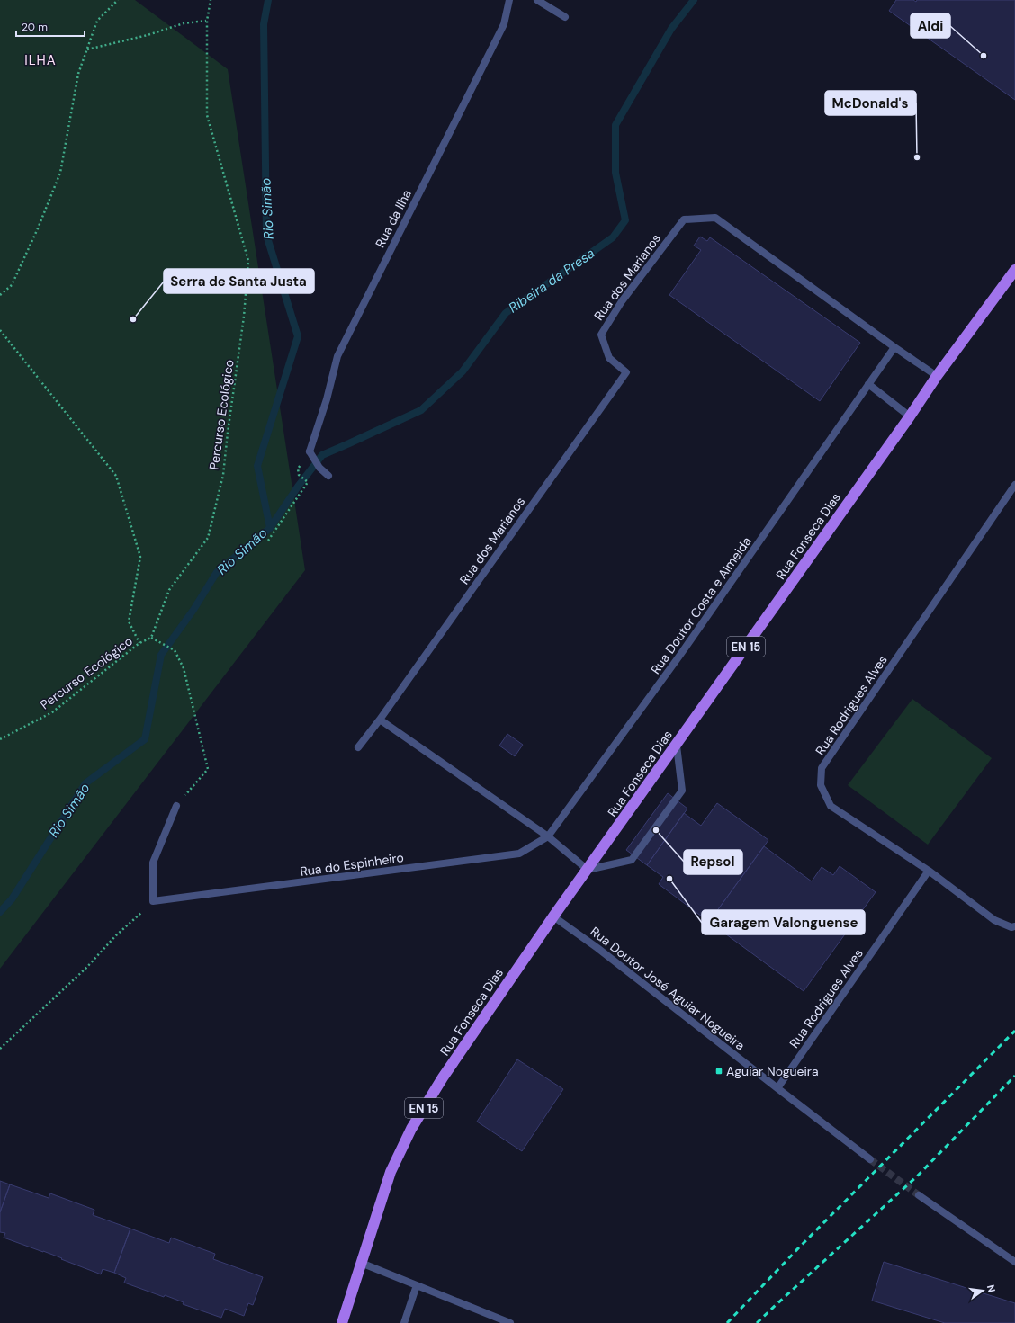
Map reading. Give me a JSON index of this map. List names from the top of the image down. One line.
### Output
{"streets":{"main road":["Rua Fonseca Dias","EN 15"],"street":["Rua da Ilha","Rua dos Marianos","Rua Doutor Costa e Almeida","Rua Rodrigues Alves","Rua do Espinheiro","Rua Doutor José Aguiar Nogueira"],"path":["Percurso Ecológico"]},"crossings":[["Rua dos Marianos","Rua Fonseca Dias"],["Rua dos Marianos","Rua Doutor Costa e Almeida"],["Rua Fonseca Dias","Rua Doutor José Aguiar Nogueira"],["Rua Doutor Costa e Almeida","Rua do Espinheiro"],["Rua Rodrigues Alves","Rua Doutor José Aguiar Nogueira"]],"districts":["ILHA"],"water":["Rio Simão","Ribeira da Presa"],"places":{"other":["Aldi","McDonald's","Serra de Santa Justa","Repsol","Garagem Valonguense"],"transit":["Aguiar Nogueira"]},"scale_bar":"20 m","north":"right"}
